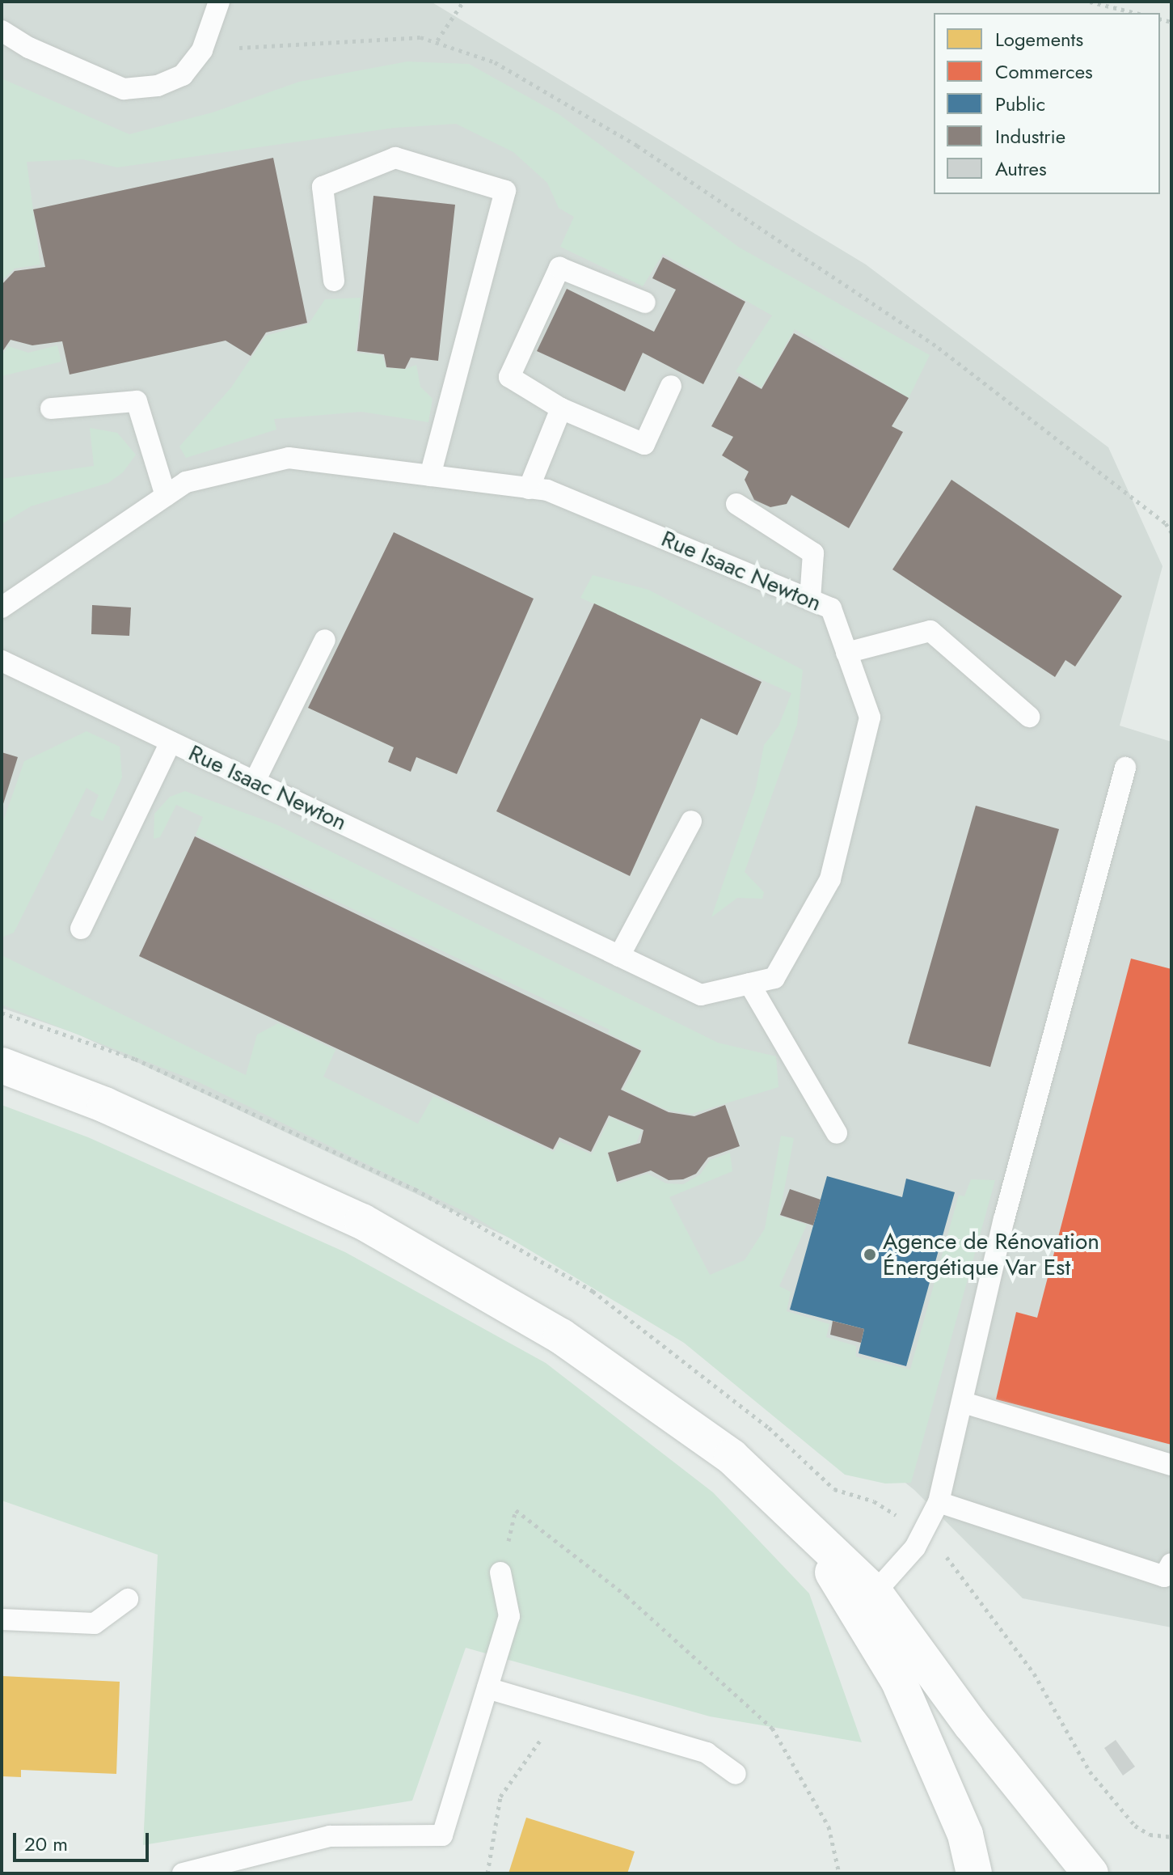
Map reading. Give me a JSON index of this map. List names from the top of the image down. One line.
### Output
{"streets":{"lane":["Rue Isaac Newton"]},"places":["Agence de Rénovation Énergétique Var Est"],"legend":["Logements","Commerces","Public","Industrie","Autres"],"scale_bar":"20 m"}
